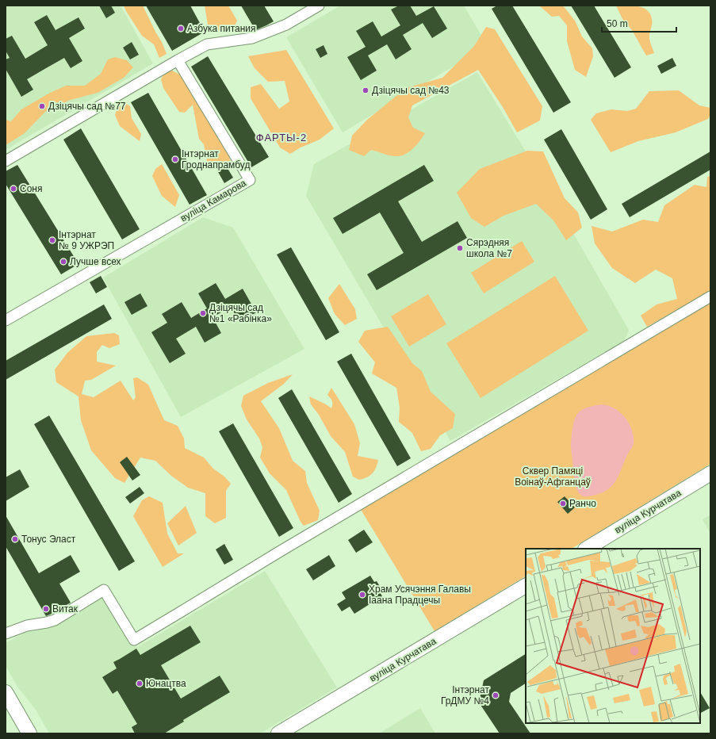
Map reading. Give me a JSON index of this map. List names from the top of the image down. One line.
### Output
{"streets":{"main road":["вуліца Курчатава"],"street":["вуліца Камарова"]},"districts":["ФАРТЫ-2"],"parks":["Сквер Памяці Воінаў-Афганцаў"],"places":["Азбука питания","Дзіцячы сад №43","Дзіцячы сад №77","Інтэрнат Гроднапрамбуд","Соня","Інтэрнат № 9 УЖРЭП","Сярэдняя школа №7","Лучше всех","Дзіцячы сад №1 «Рабінка»","Ранчо","Тонус Эласт","Храм Усячэння Галавы Іаана Прадцечы","Витак","Юнацтва","Інтэрнат ГрДМУ №4"],"scale_bar":"50 m"}
